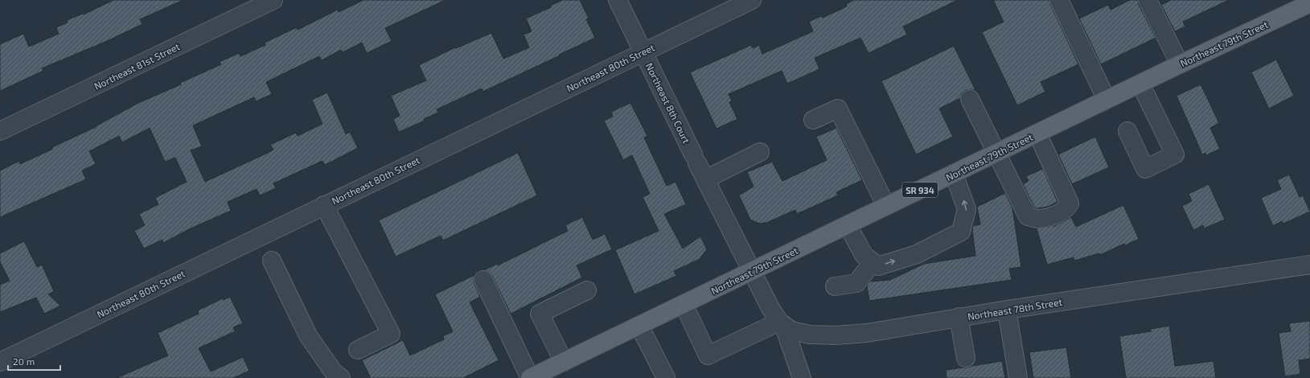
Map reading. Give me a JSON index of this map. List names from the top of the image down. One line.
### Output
{"streets":{"main road":["Northeast 79th Street","SR 934"],"street":["Northeast 81st Street","Northeast 80th Street","Northeast 8th Court","Northeast 78th Street"]},"crossings":[["Northeast 79th Street","Northeast 8th Court"],["Northeast 80th Street","Northeast 8th Court"]],"scale_bar":"20 m"}
